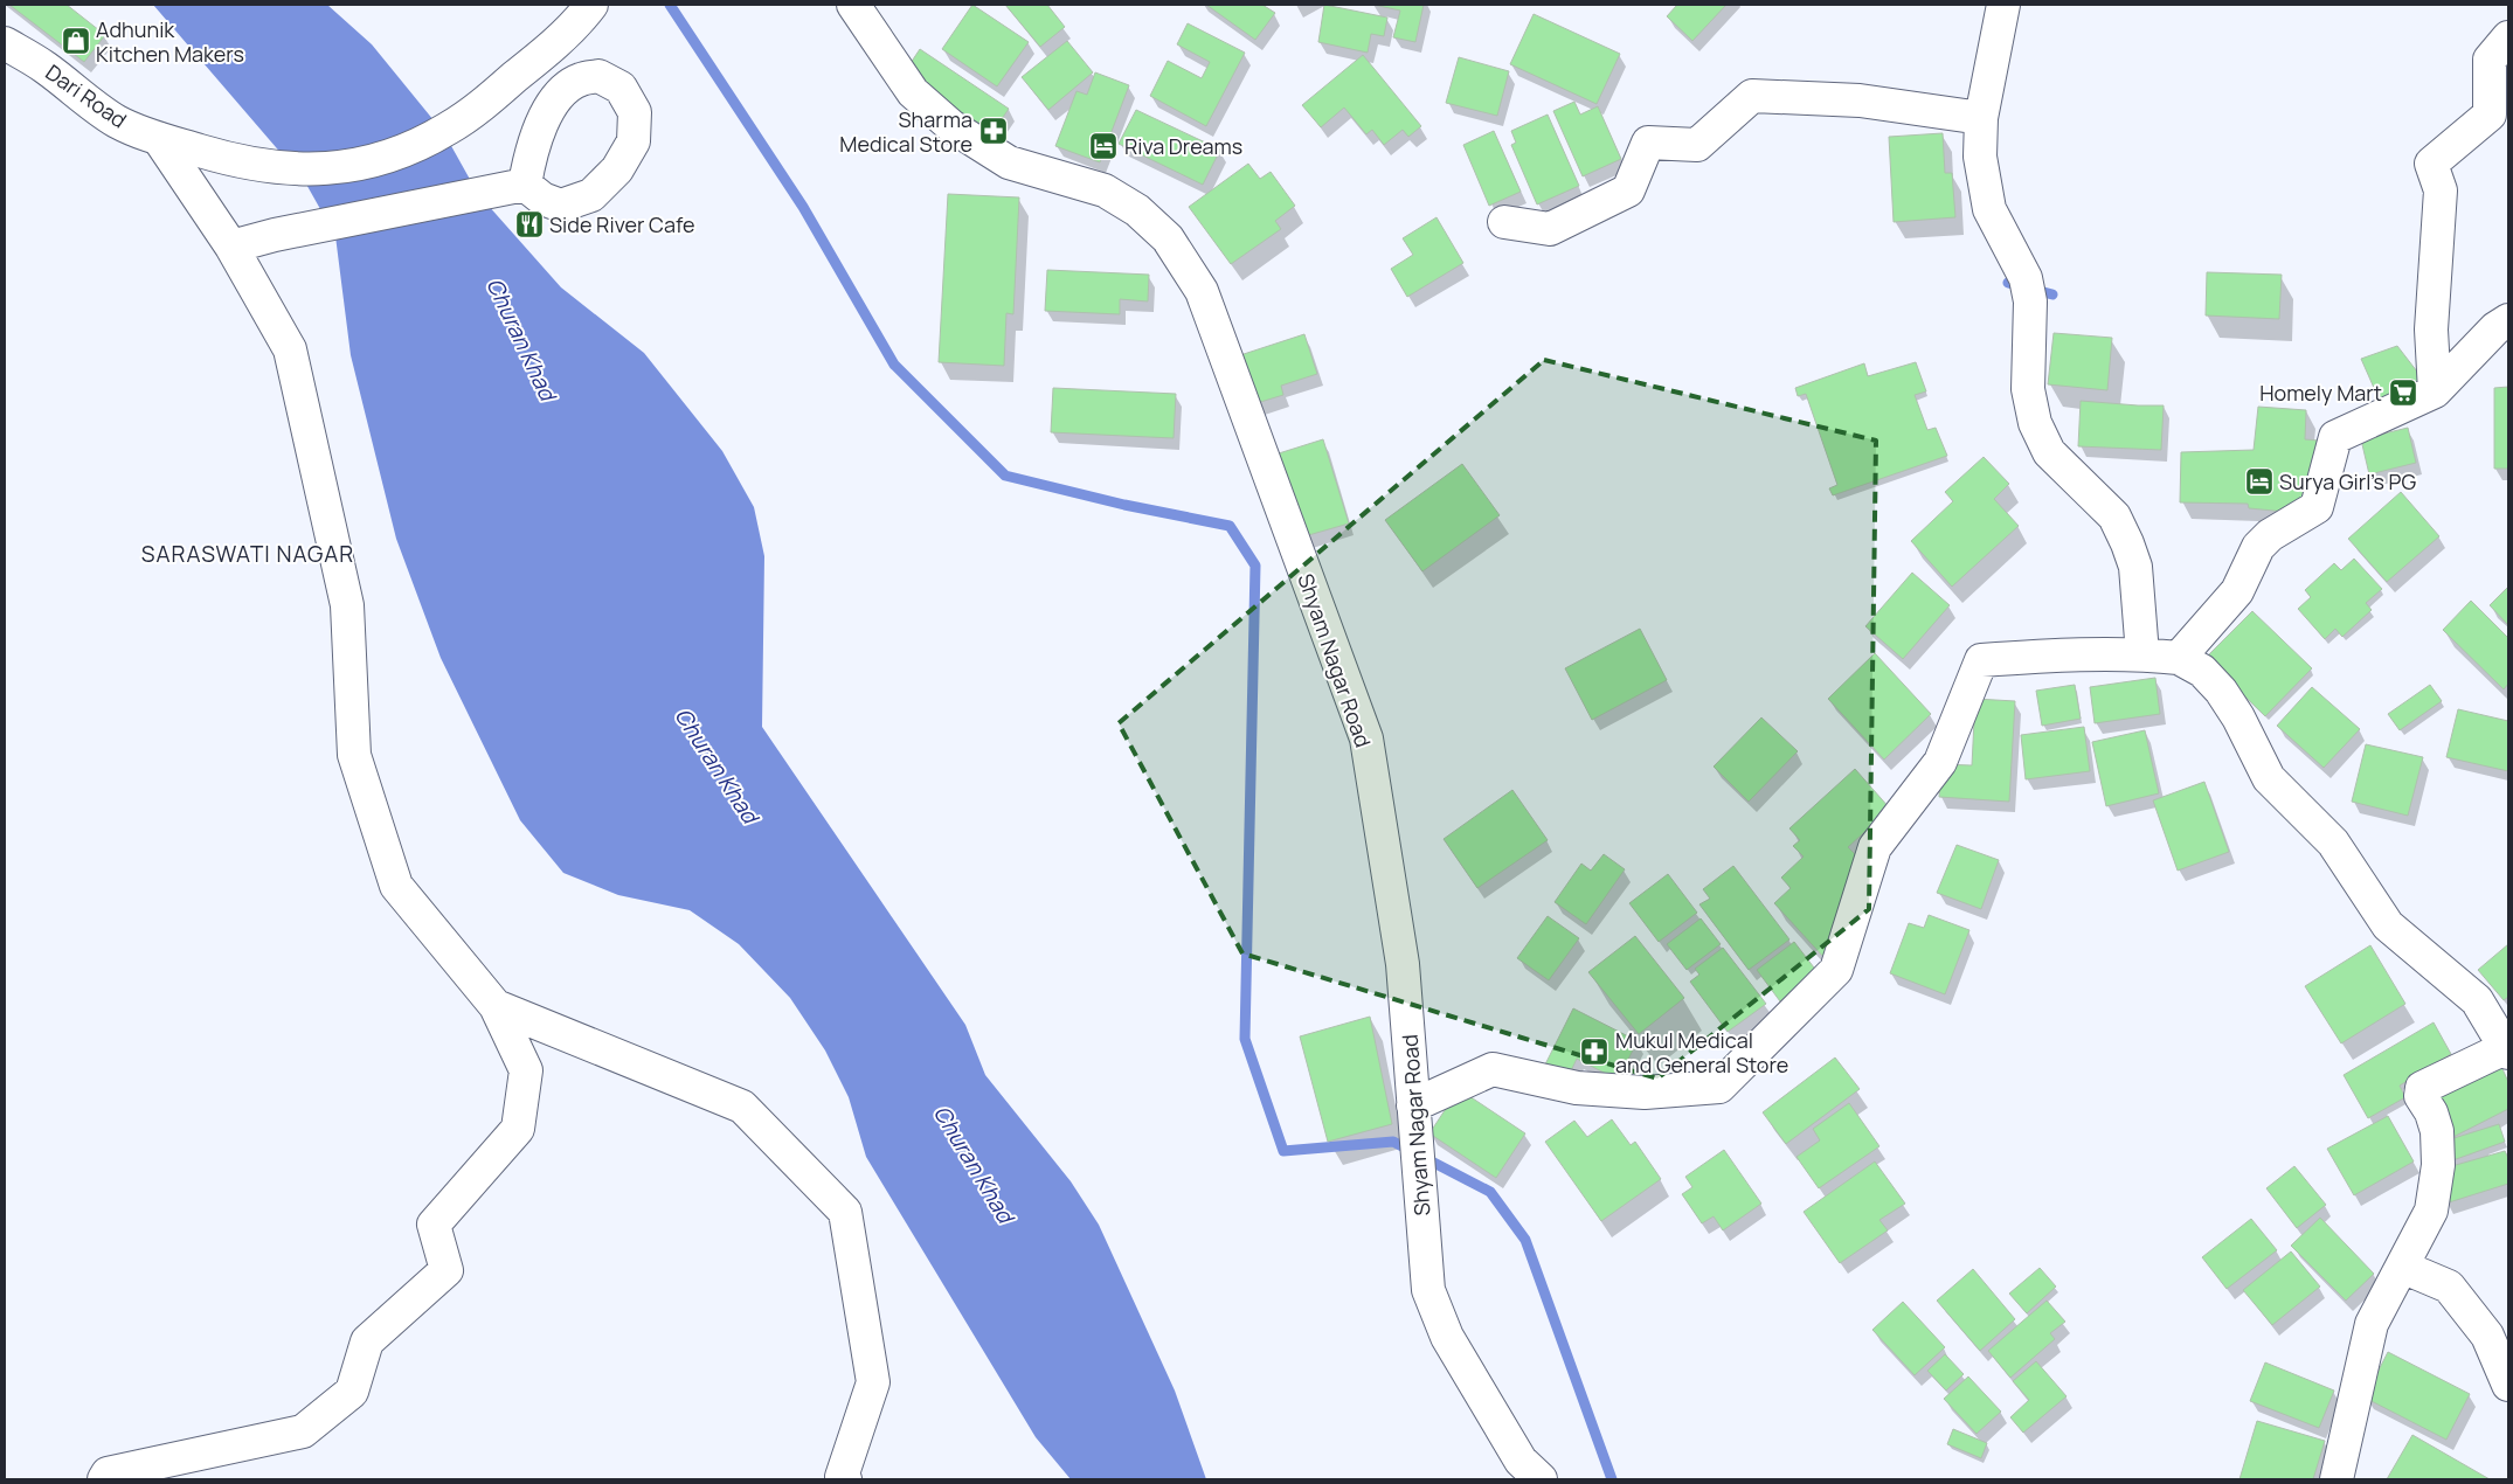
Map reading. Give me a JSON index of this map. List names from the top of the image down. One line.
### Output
{"streets":{"street":["Dari Road","Shyam Nagar Road"]},"districts":["SARASWATI NAGAR"],"water":["Churan Khad"],"places":{"shop":["Adhunik Kitchen Makers"],"pharmacy":["Sharma Medical Store","Mukul Medical and General Store"],"hotel":["Riva Dreams","Surya Girl's PG"],"restaurant":["Side River Cafe"],"supermarket":["Homely Mart"]}}
